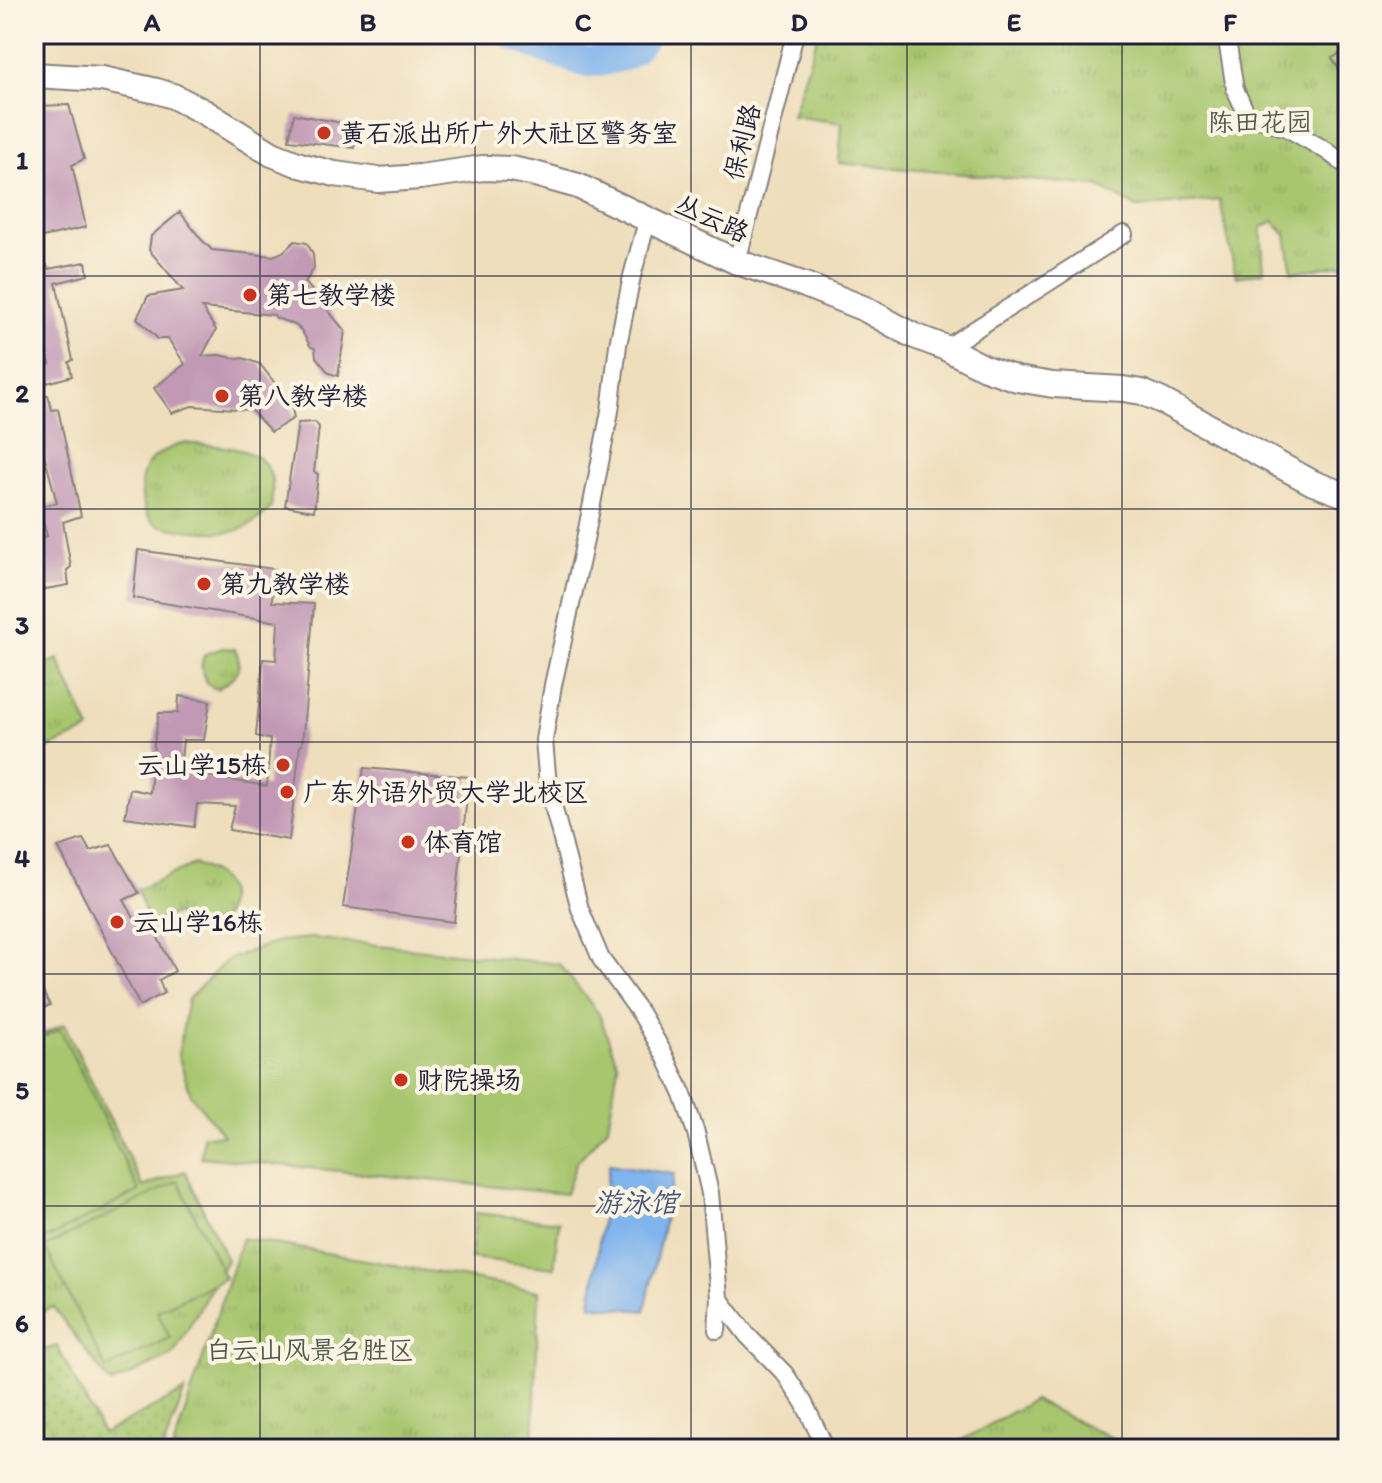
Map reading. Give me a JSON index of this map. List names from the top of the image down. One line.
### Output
{"streets":{"street":["保利路","丛云路"]},"crossings":[["保利路","丛云路"]],"water":["游泳馆"],"parks":["陈田花园","白云山风景名胜区"],"places":["黄石派出所广外大社区警务室","第七教学楼","第八教学楼","第九教学楼","云山学15栋","广东外语外贸大学北校区","体育馆","云山学16栋","财院操场"],"grid":{"columns":["A","B","C","D","E","F"],"rows":["1","2","3","4","5","6"]}}
